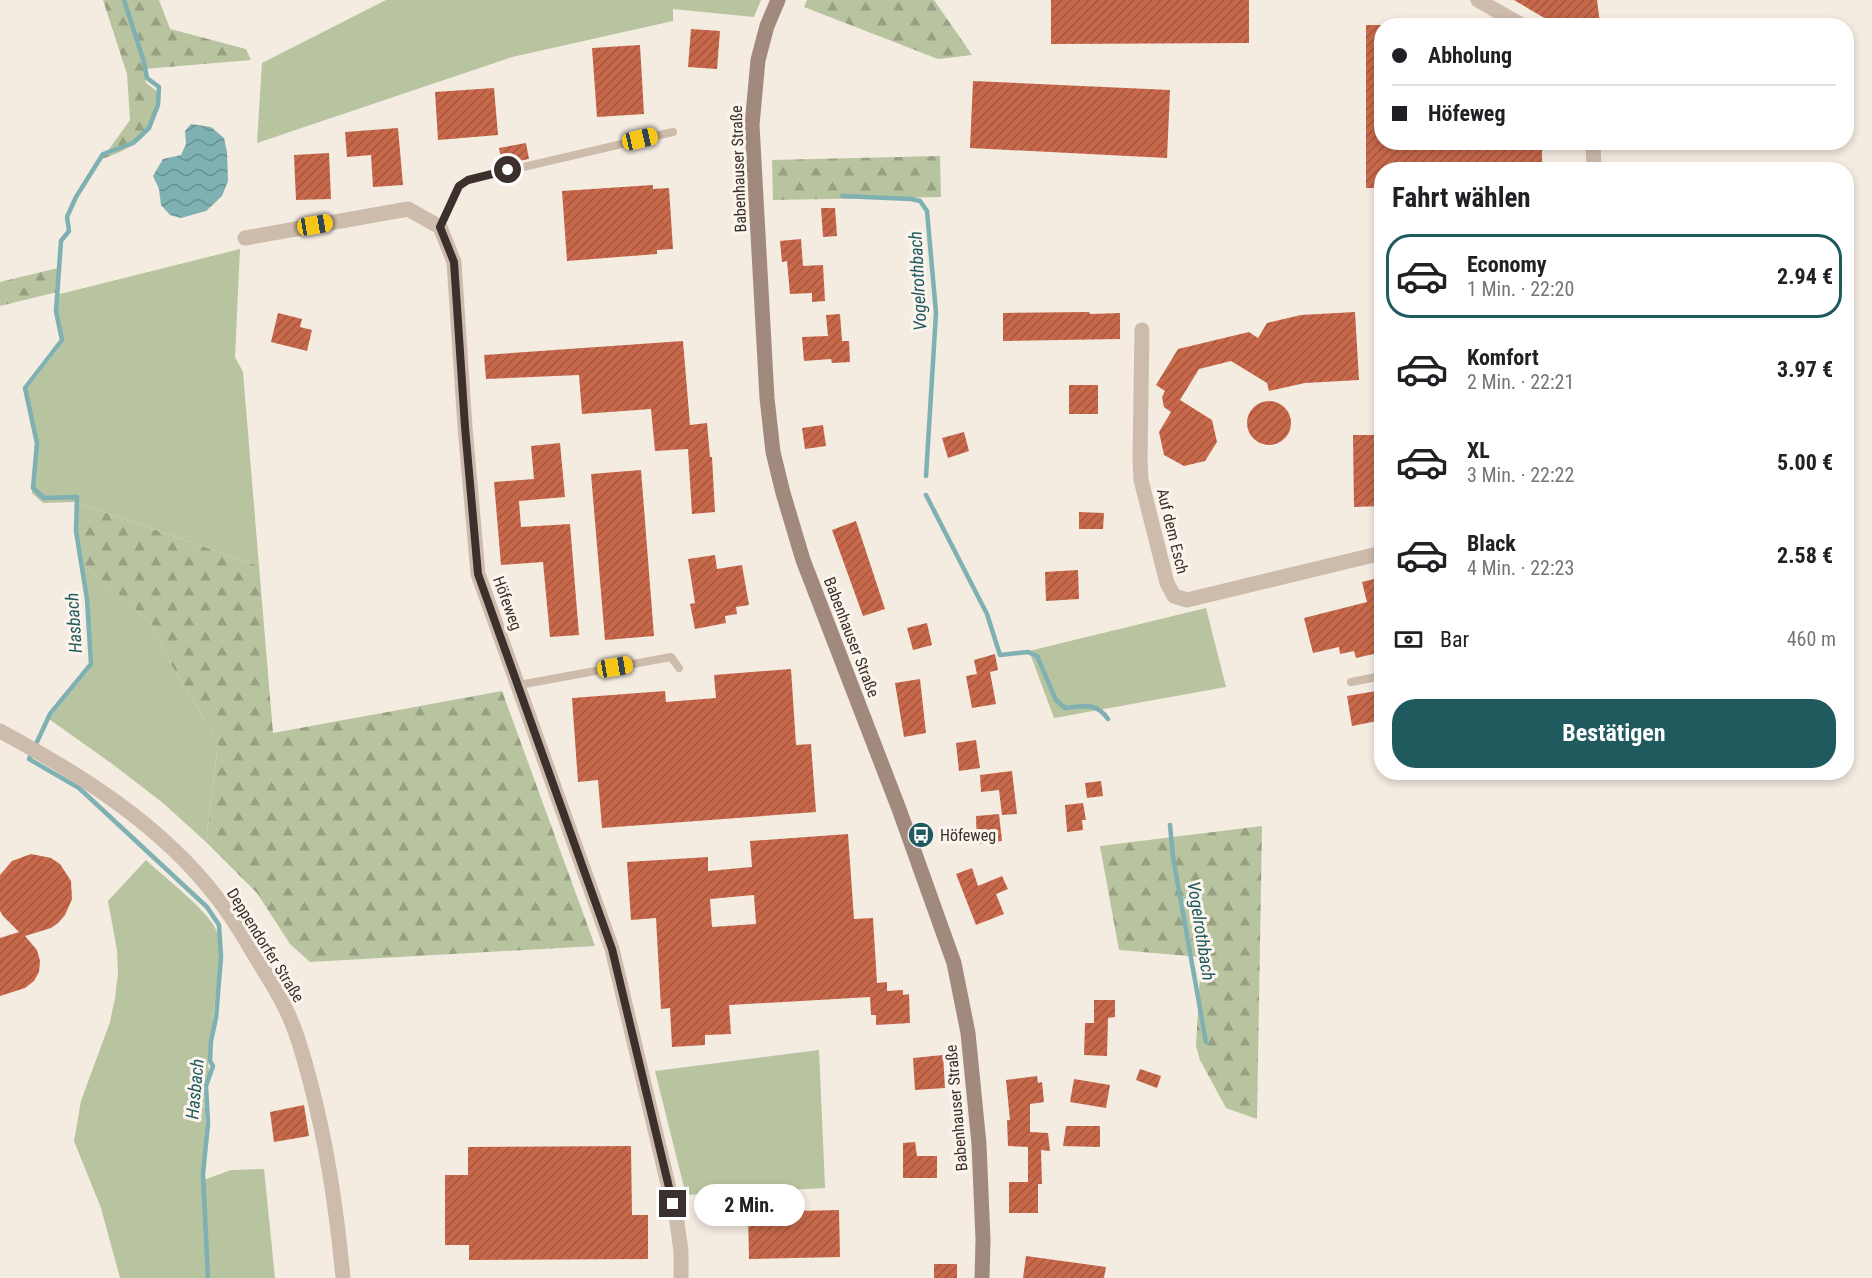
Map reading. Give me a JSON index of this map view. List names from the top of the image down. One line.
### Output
{"streets":{"main road":["Babenhauser Straße"],"street":["Auf dem Esch","Höfeweg","Deppendorfer Straße"]},"water":["Vogelrothbach","Hasbach"],"places":{"bus stop":["Höfeweg"]},"page":{"banner":["Abholung","Höfeweg"],"heading":"Fahrt wählen","list":[{"name":"Economy","note":"1 Min. · 22:20","value":"2.94 €"},{"name":"Komfort","note":"2 Min. · 22:21","value":"3.97 €"},{"name":"XL","note":"3 Min. · 22:22","value":"5.00 €"},{"name":"Black","note":"4 Min. · 22:23","value":"2.58 €"}],"pay":["Bar","460 m"],"buttons":"Bestätigen","bubble":"2 Min."}}
